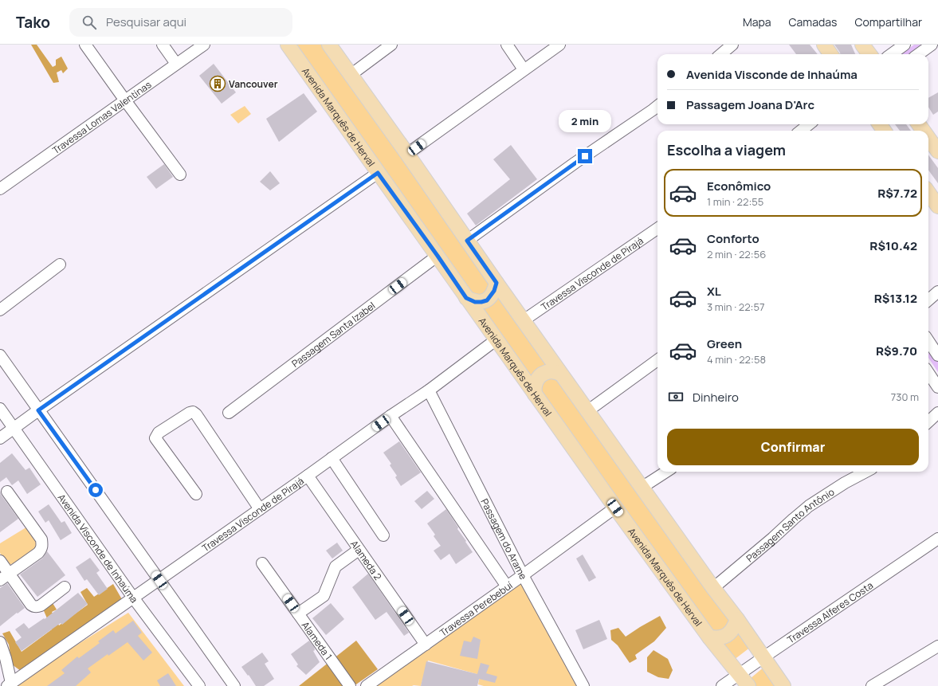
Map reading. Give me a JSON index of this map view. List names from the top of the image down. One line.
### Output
{"streets":{"main road":["Avenida Marquês de Herval"],"street":["Travessa Lomas Valentinas","Travessa Visconde de Pirajá","Passagem Santa Izabel","Passagem Santo Antônio","Passagem do Arame","Avenida Visconde de Inhaúma","Alameda 2","Travessa Perebebuí","Travessa Alferes Costa","Alameda 1"]},"crossings":[["Avenida Marquês de Herval","Travessa Visconde de Pirajá"],["Avenida Marquês de Herval","Passagem Santa Izabel"],["Avenida Marquês de Herval","Travessa Perebebuí"],["Avenida Marquês de Herval","Travessa Alferes Costa"],["Travessa Visconde de Pirajá","Passagem do Arame"],["Travessa Visconde de Pirajá","Avenida Visconde de Inhaúma"],["Travessa Visconde de Pirajá","Alameda 2"],["Passagem do Arame","Travessa Perebebuí"],["Alameda 2","Travessa Perebebuí"]],"places":{"building":["Vancouver"]},"page":{"header":"Tako","search":"Pesquisar aqui","nav":["Mapa","Camadas","Compartilhar"],"banner":["Avenida Visconde de Inhaúma","Passagem Joana D'Arc"],"bubble":"2 min","heading":"Escolha a viagem","list":[{"name":"Econômico","note":"1 min · 22:55","value":"R$7.72"},{"name":"Conforto","note":"2 min · 22:56","value":"R$10.42"},{"name":"XL","note":"3 min · 22:57","value":"R$13.12"},{"name":"Green","note":"4 min · 22:58","value":"R$9.70"}],"pay":["Dinheiro","730 m"],"buttons":"Confirmar"}}
